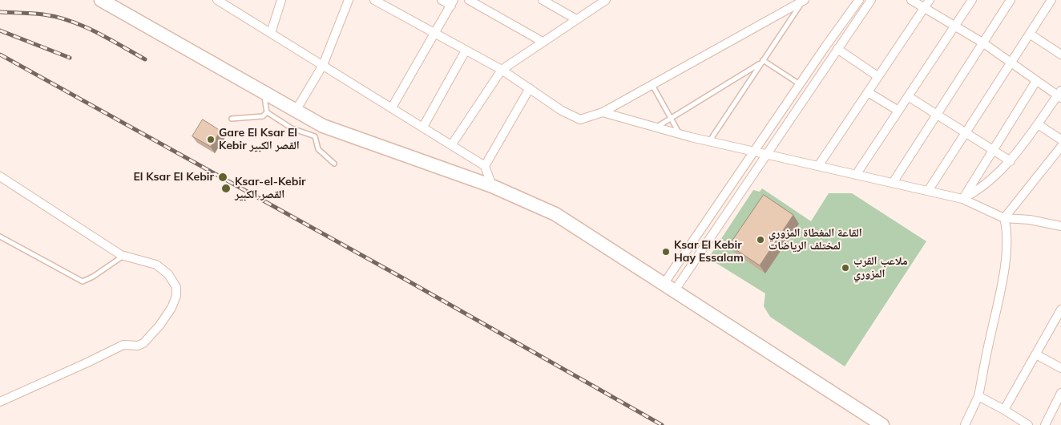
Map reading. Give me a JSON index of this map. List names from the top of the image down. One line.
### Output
{"places":["Gare El Ksar El Kebir القصر الكبير","El Ksar El Kebir","Ksar-el-Kebir القصر الكبير","القاعة المغطاة المزوري لمختلف الرياضات","Ksar El Kebir Hay Essalam","ملاعب القرب المزوري"]}
